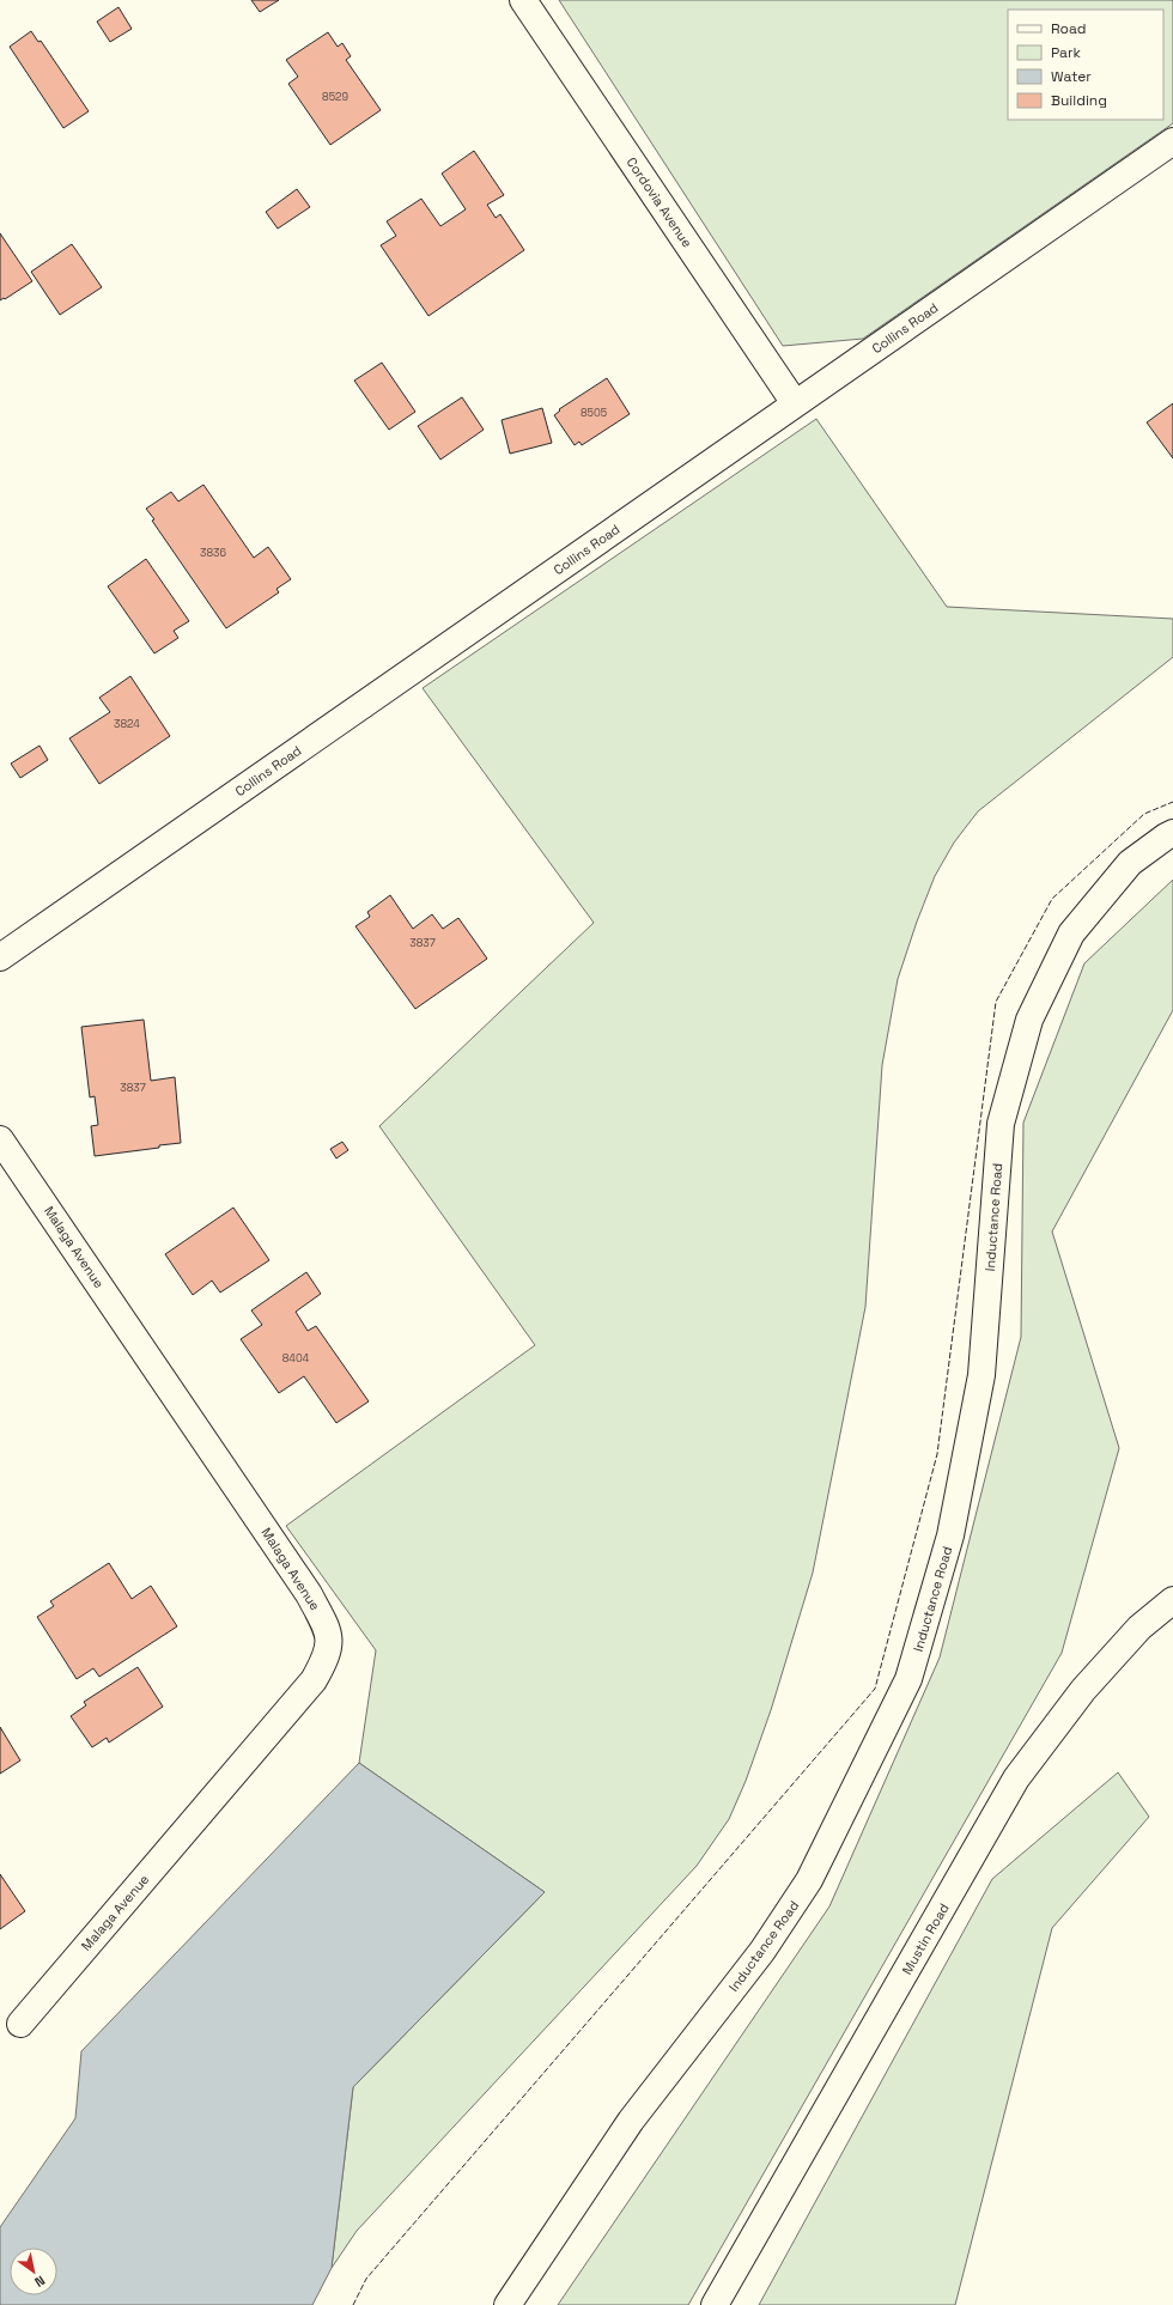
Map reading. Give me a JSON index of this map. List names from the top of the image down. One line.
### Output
{"streets":{"street":["Cordovia Avenue","Collins Road","Inductance Road","Malaga Avenue","Mustin Road"]},"crossings":[["Cordovia Avenue","Collins Road"]],"house_numbers":["8529","8505","3836","3824","3837","3837","8404"],"legend":["Road","Park","Water","Building"],"north":"bottom right"}
